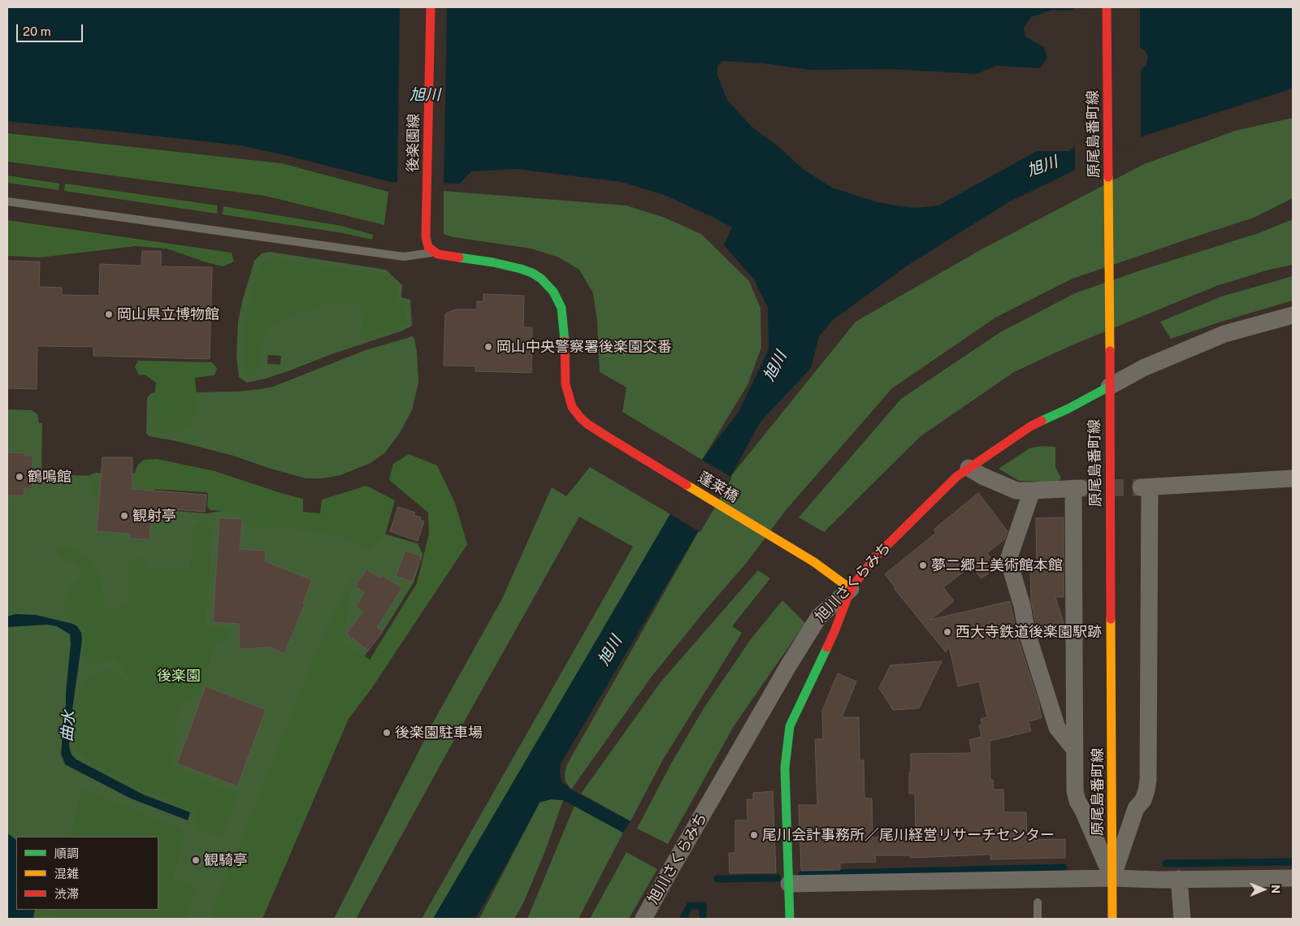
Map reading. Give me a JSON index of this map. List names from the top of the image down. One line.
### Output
{"streets":{"street":["原尾島番町線","後楽園線","蓬莱橋","旭川さくらみち"]},"crossings":[["原尾島番町線","旭川さくらみち"],["後楽園線","蓬莱橋"],["蓬莱橋","旭川さくらみち"]],"water":["旭川","曲水"],"parks":["後楽園"],"places":["岡山県立博物館","岡山中央警察署後楽園交番","鶴鳴館","観射亭","夢二郷土美術館本館","西大寺鉄道後楽園駅跡","後楽園駐車場","尾川会計事務所／尾川経営リサーチセンター","観騎亭"],"legend":["順調","混雑","渋滞"],"scale_bar":"20 m","north":"right"}
